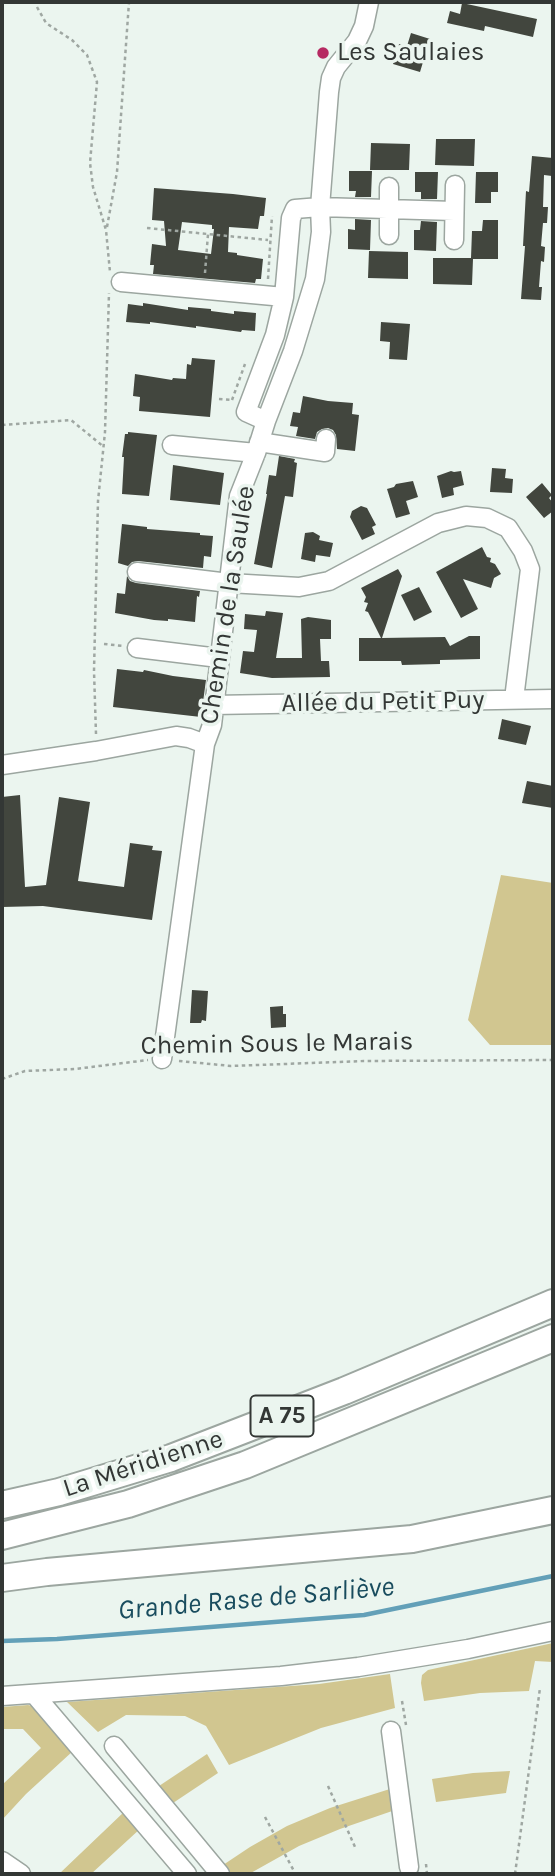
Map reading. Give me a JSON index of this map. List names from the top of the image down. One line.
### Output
{"streets":{"highway":["A 75","La Méridienne"],"street":["Chemin de la Saulée","Allée du Petit Puy"],"path":["Chemin Sous le Marais"]},"crossings":[["Chemin de la Saulée","Allée du Petit Puy"],["Chemin de la Saulée","Chemin Sous le Marais"]],"water":["Grande Rase de Sarliève"],"places":["Les Saulaies"]}
